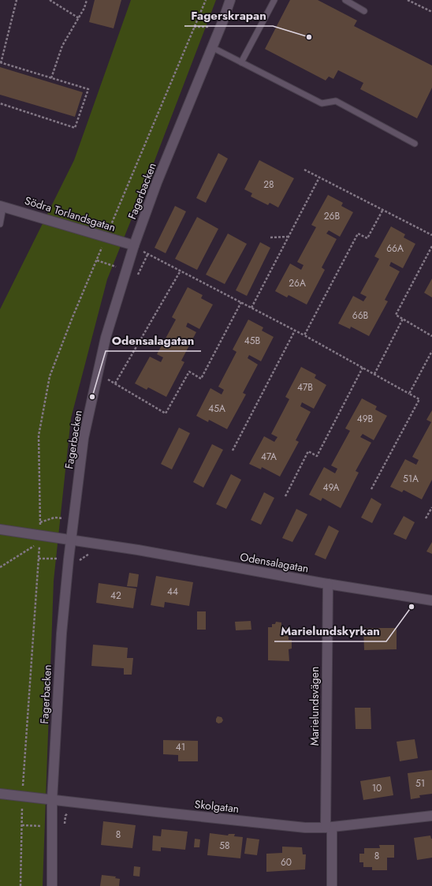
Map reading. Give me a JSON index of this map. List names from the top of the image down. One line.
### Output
{"streets":{"street":["Fagerbacken","Södra Torlandsgatan","Odensalagatan","Marielundsvägen","Skolgatan"]},"crossings":[["Fagerbacken","Södra Torlandsgatan"],["Fagerbacken","Odensalagatan"],["Fagerbacken","Skolgatan"],["Odensalagatan","Marielundsvägen"],["Marielundsvägen","Skolgatan"]],"places":["Fagerskrapan","Odensalagatan","Marielundskyrkan"],"house_numbers":["28","26B","66A","26A","66B","45B","47B","45A","49B","47A","51A","49A","44","42","41","51","10","8","58","8","60"]}
